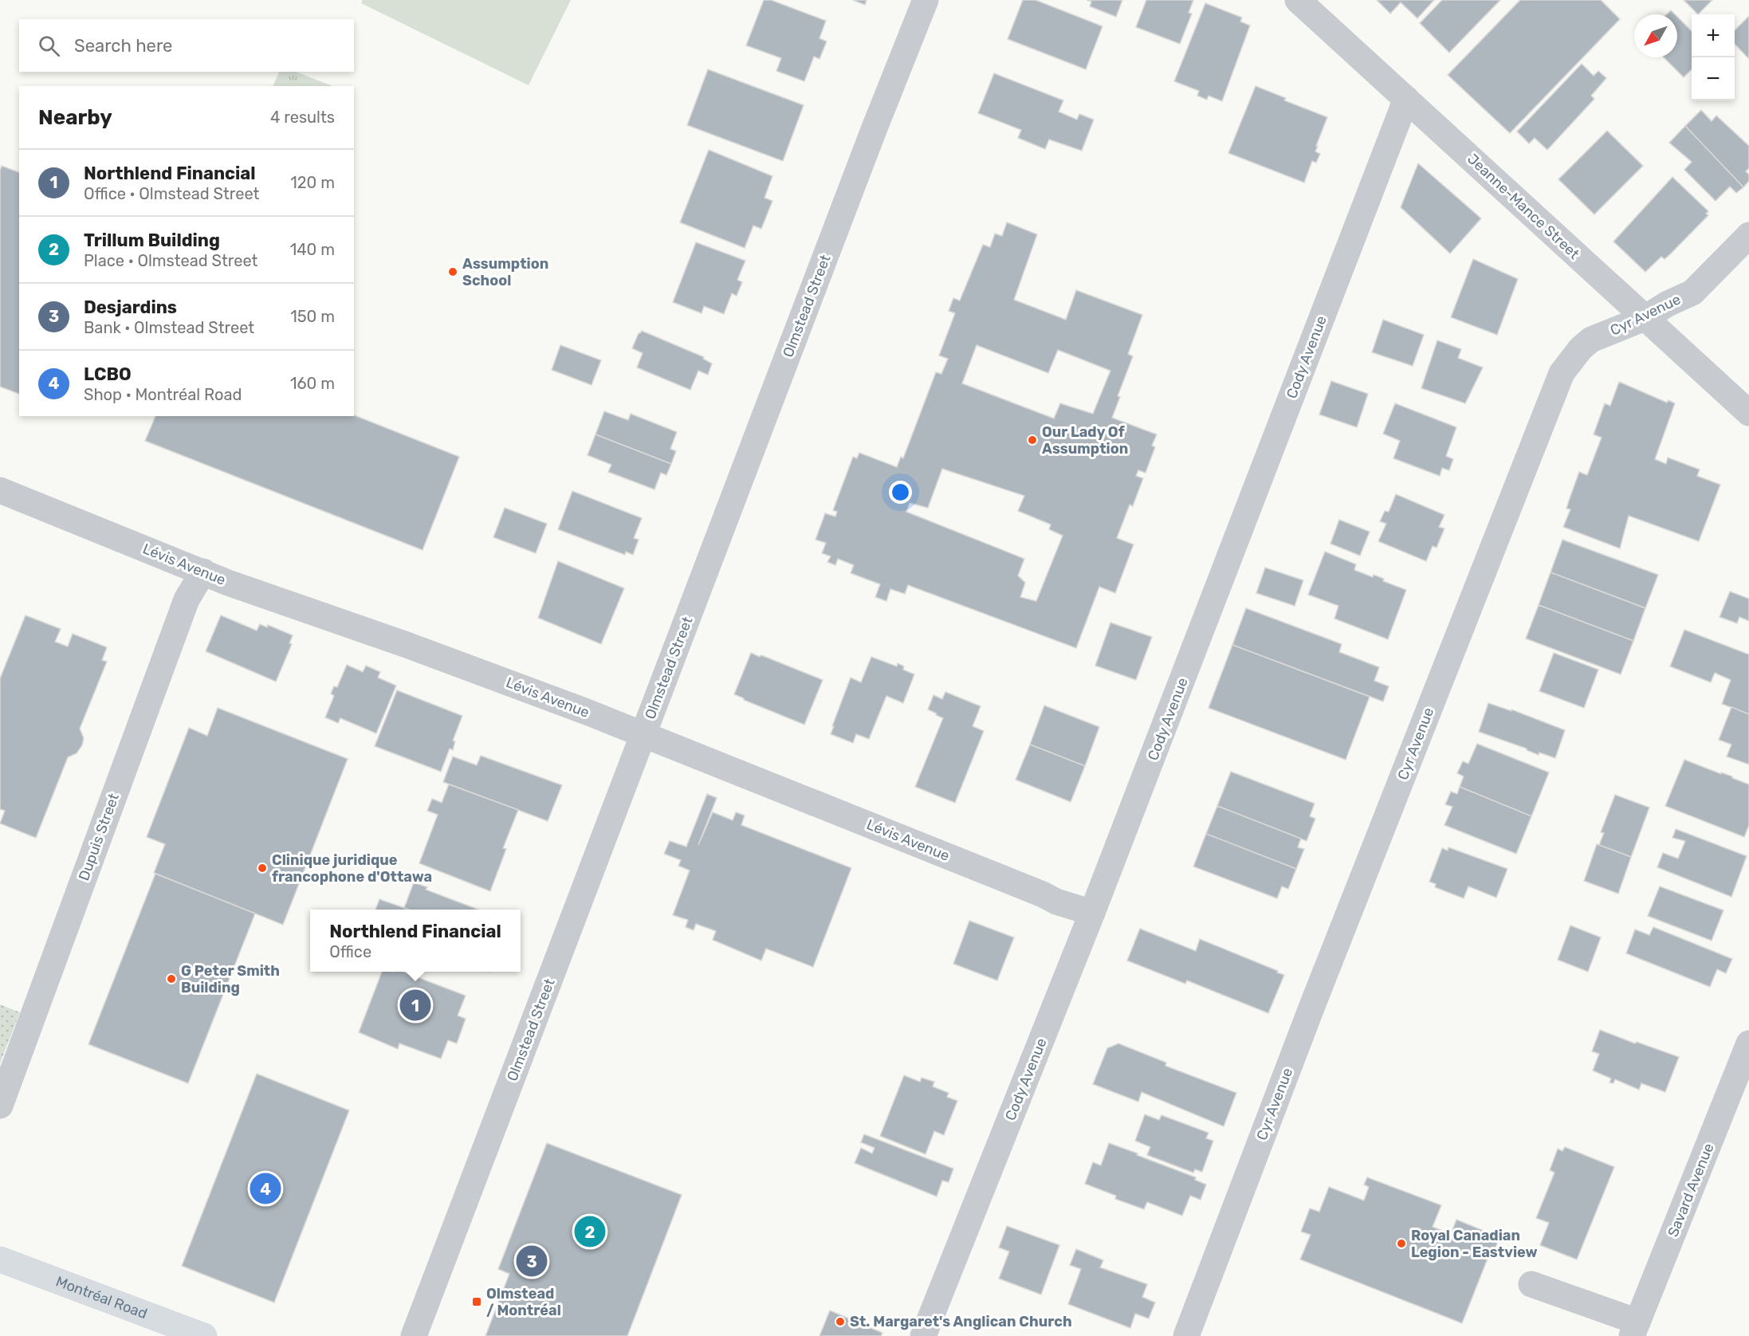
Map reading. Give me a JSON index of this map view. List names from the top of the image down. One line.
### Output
{"streets":{"main road":["Montréal Road"],"street":["Jeanne-Mance Street","Olmstead Street","Cyr Avenue","Cody Avenue","Lévis Avenue","Dupuis Street","Savard Avenue"]},"crossings":[["Jeanne-Mance Street","Cyr Avenue"],["Jeanne-Mance Street","Cody Avenue"],["Olmstead Street","Lévis Avenue"],["Cody Avenue","Lévis Avenue"],["Lévis Avenue","Dupuis Street"]],"places":{"other":["Assumption School","Our Lady Of Assumption","Clinique juridique francophone d'Ottawa","G Peter Smith Building","Royal Canadian Legion - Eastview","St. Margaret's Anglican Church"],"transit":["Olmstead / Montréal"]},"north":"bottom left","page":{"map_buttons":["+","−"],"search":"Search here","heading":["Nearby","4 results"],"list":[{"mark":"1","name":"Northlend Financial","note":"Office · Olmstead Street","value":"120 m"},{"mark":"2","name":"Trillum Building","note":"Place · Olmstead Street","value":"140 m"},{"mark":"3","name":"Desjardins","note":"Bank · Olmstead Street","value":"150 m"},{"mark":"4","name":"LCBO","note":"Shop · Montréal Road","value":"160 m"}],"popup":["Northlend Financial","Office"],"pins":["1","4","2","3"]}}
